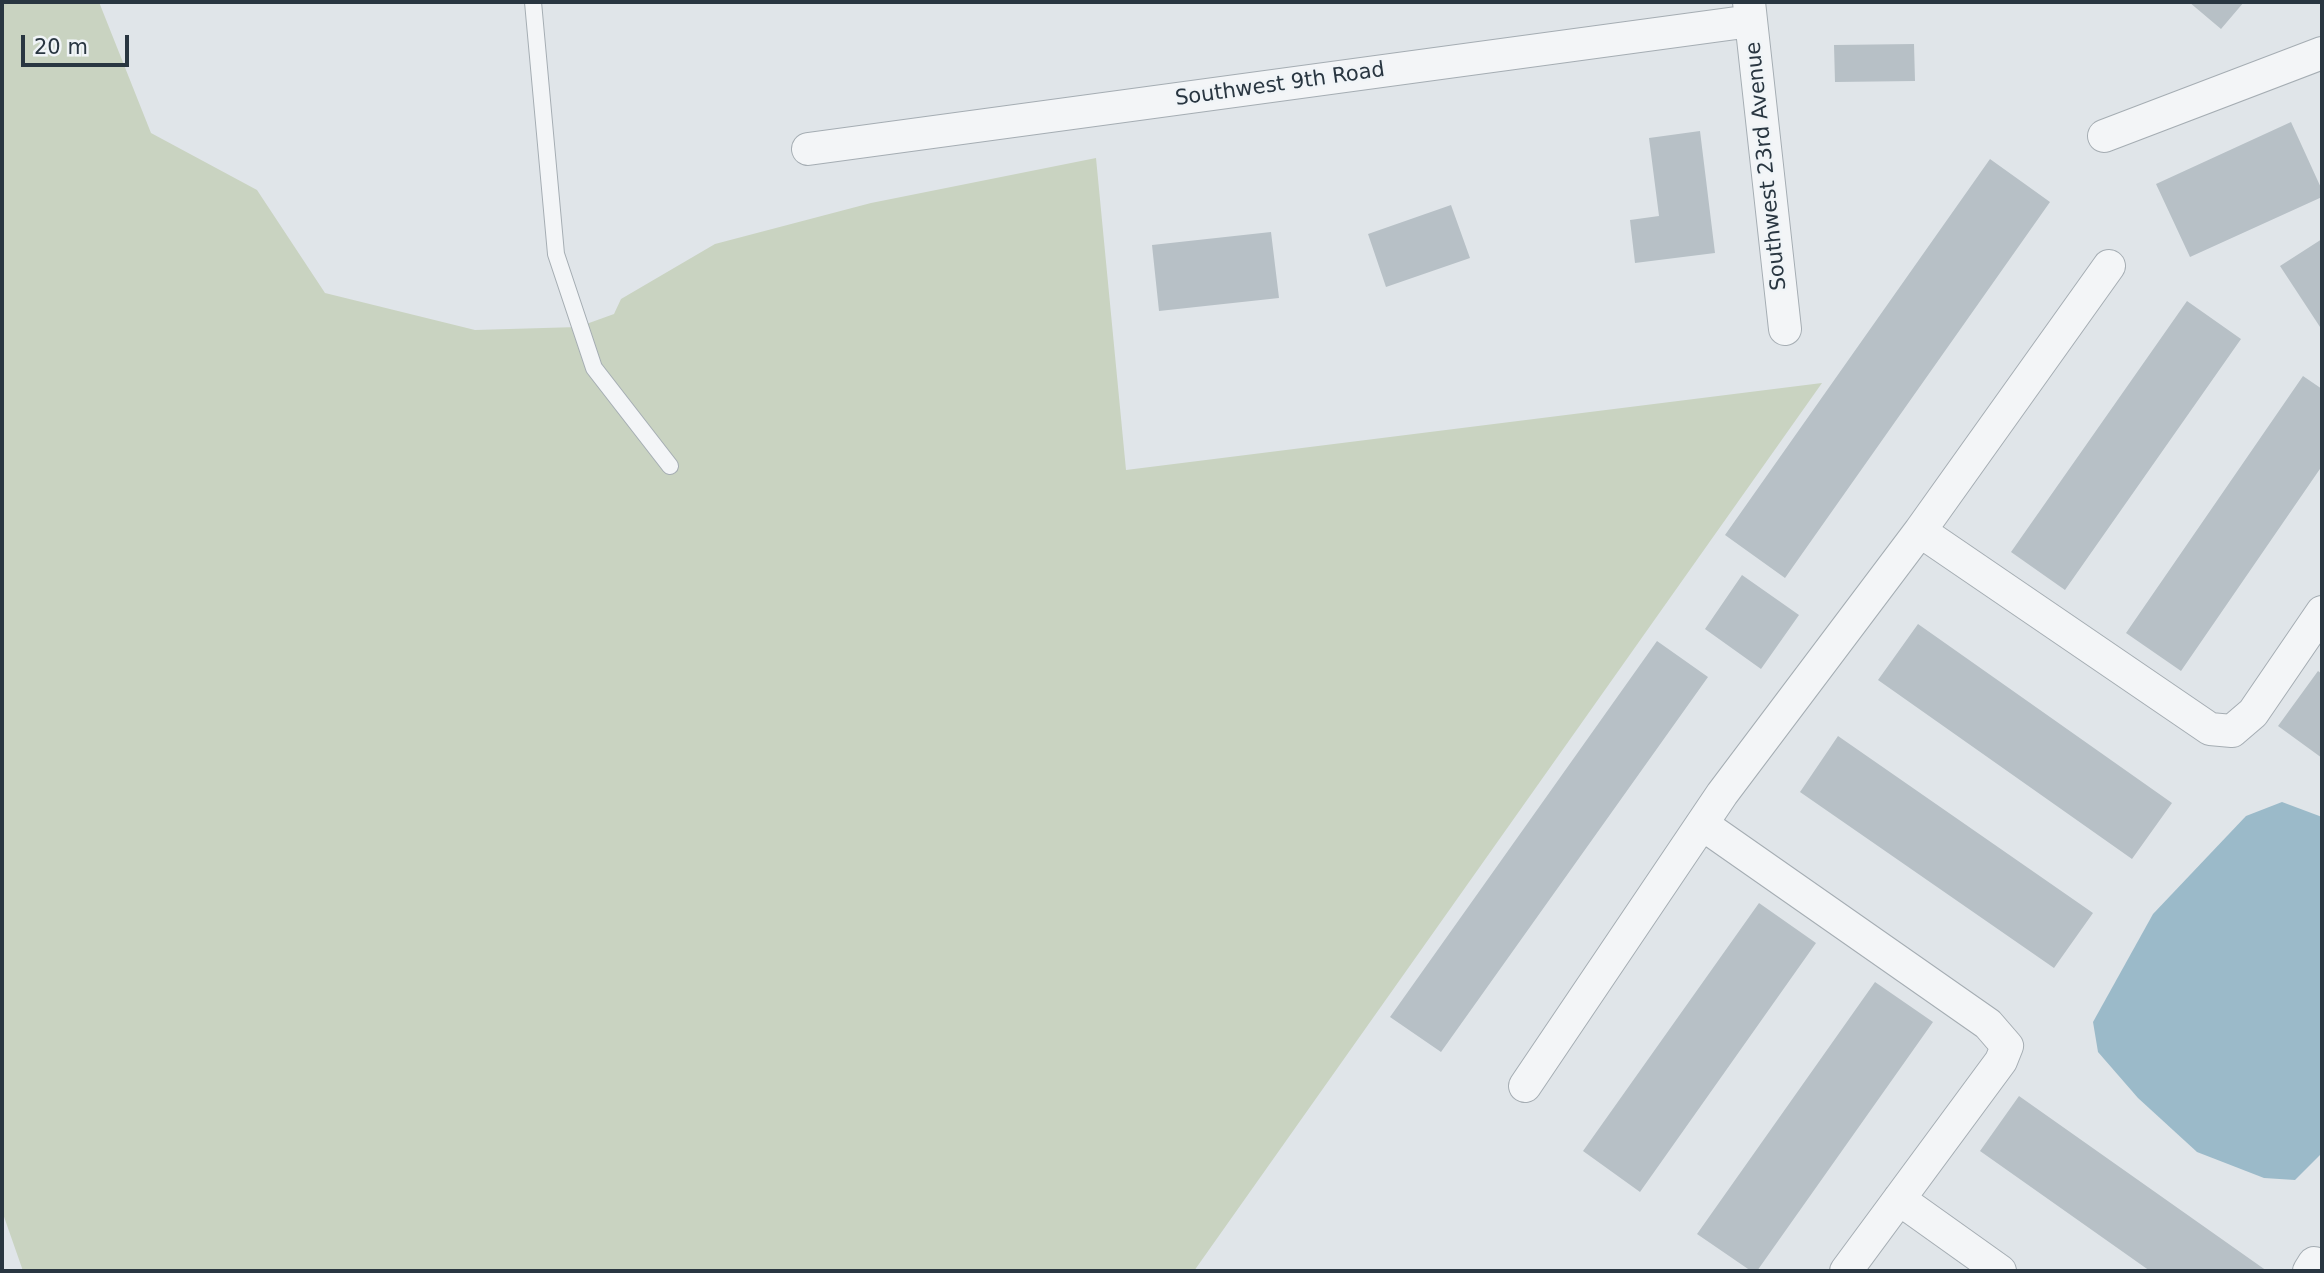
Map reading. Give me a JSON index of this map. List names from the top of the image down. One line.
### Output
{"streets":{"street":["Southwest 9th Road","Southwest 23rd Avenue"]},"crossings":[["Southwest 9th Road","Southwest 23rd Avenue"]],"scale_bar":"20 m"}
